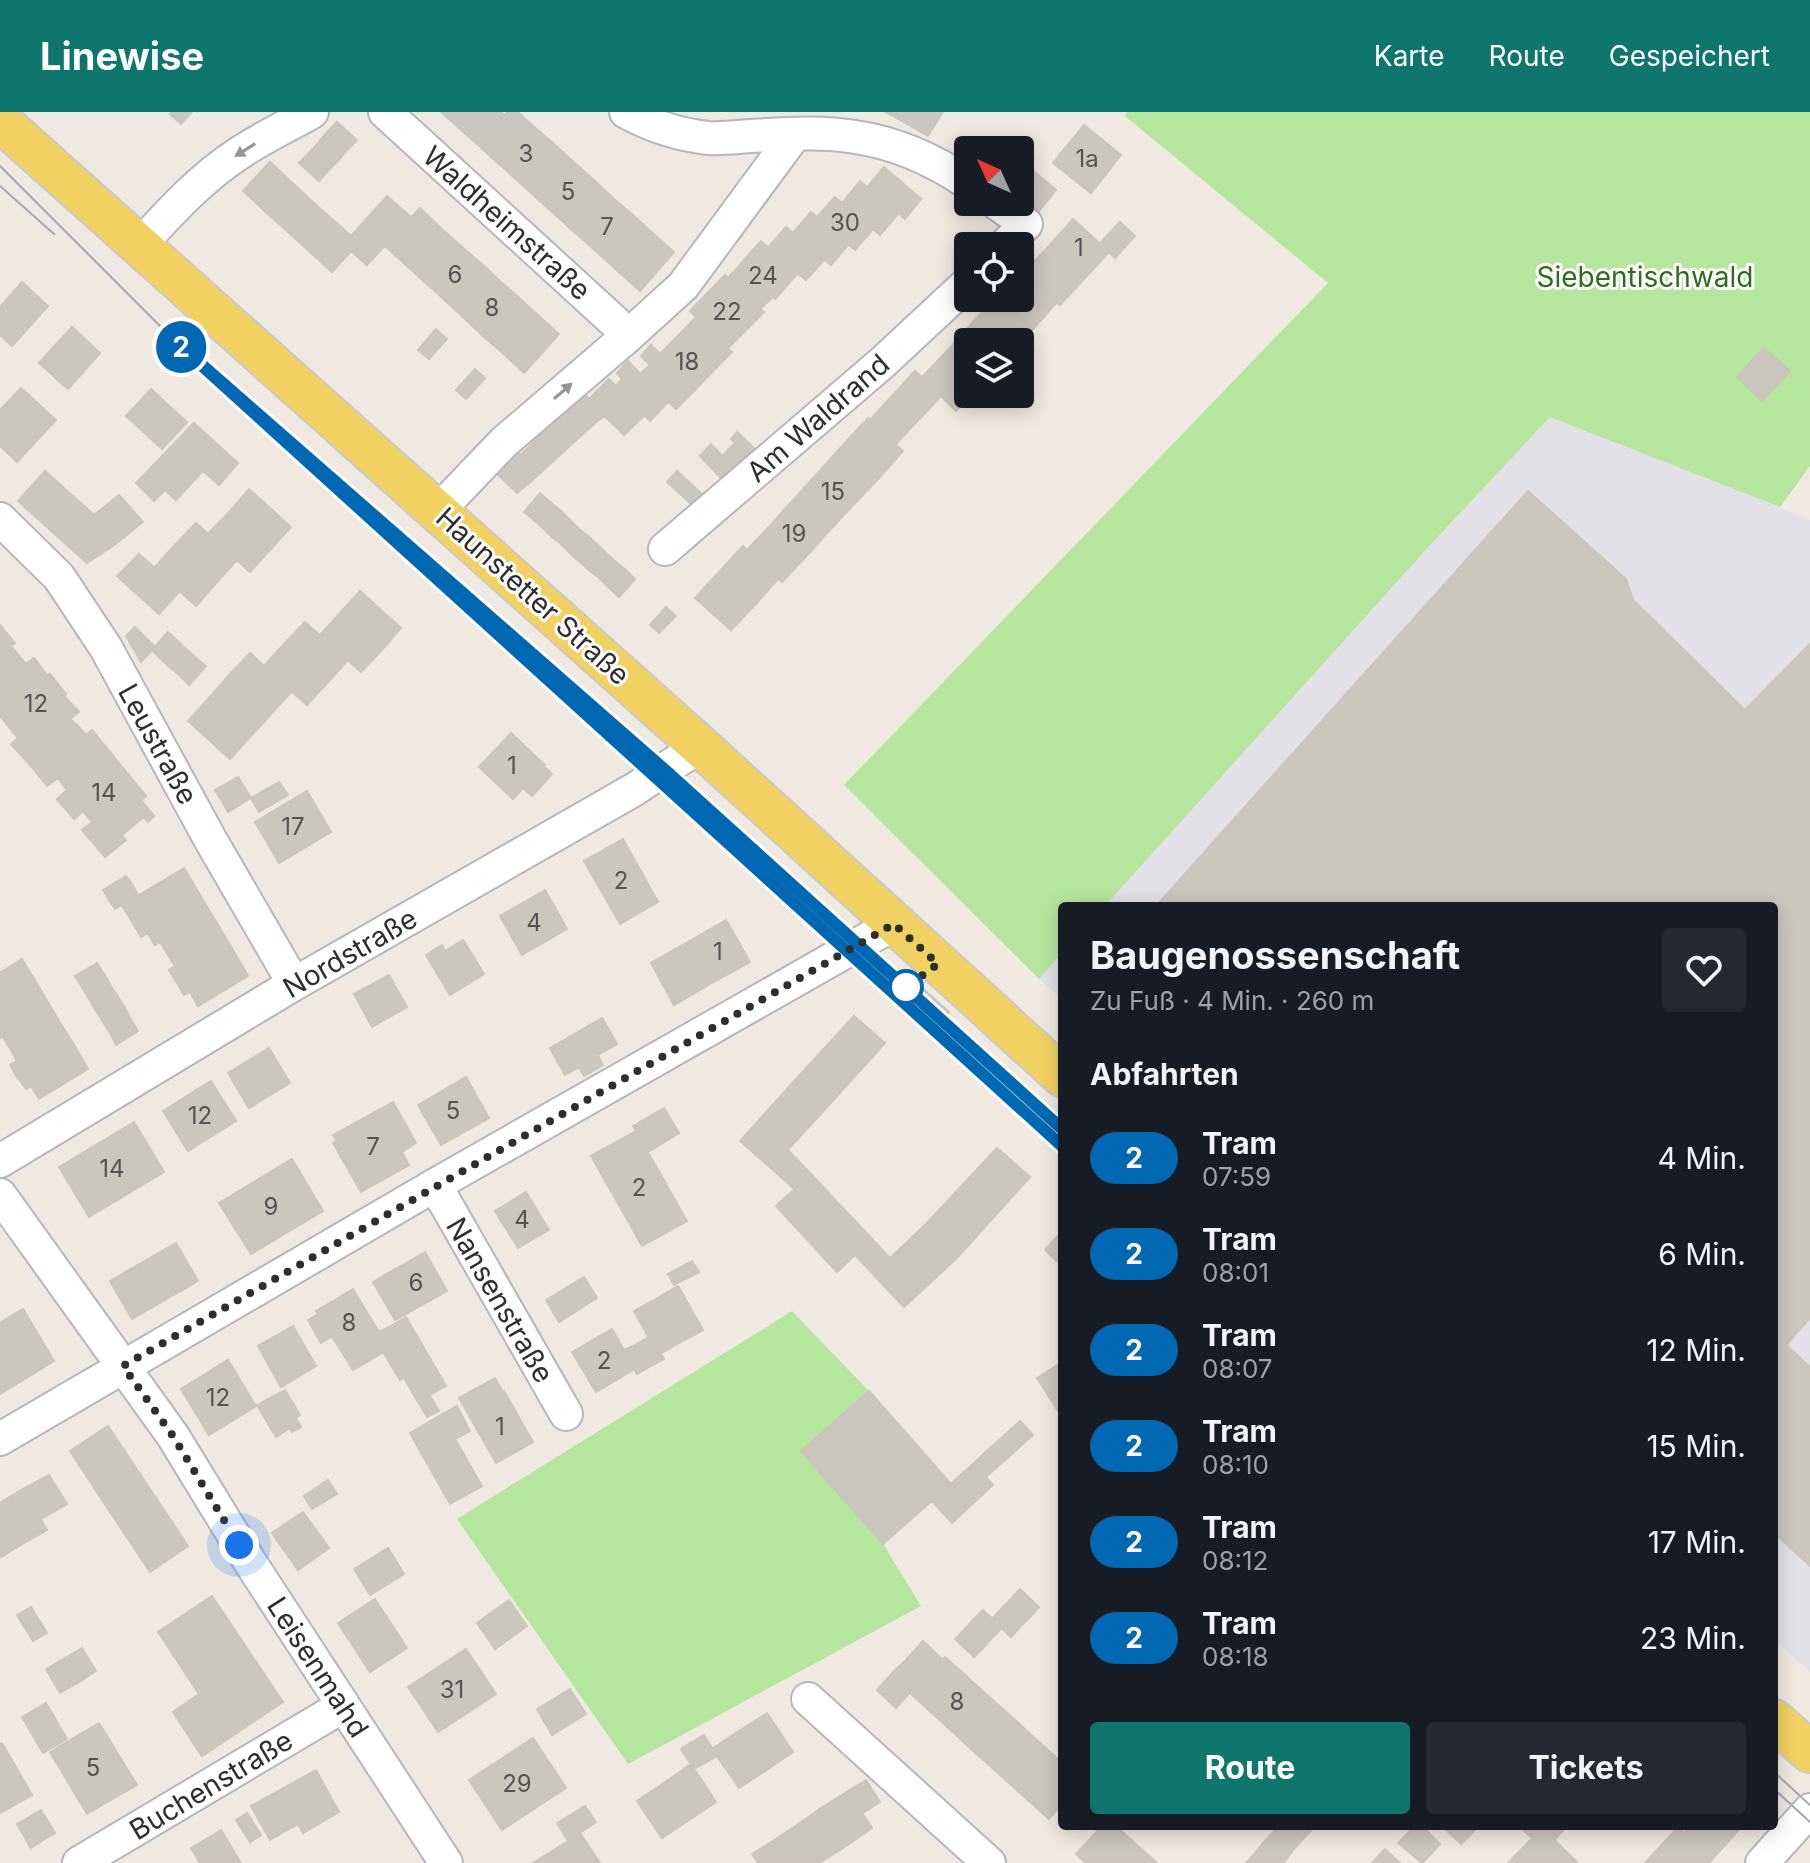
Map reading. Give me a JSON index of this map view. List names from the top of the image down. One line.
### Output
{"streets":{"main road":["Haunstetter Straße"],"street":["Waldheimstraße","Am Waldrand","Leustraße","Nordstraße","Nansenstraße","Leisenmahd","Buchenstraße"]},"crossings":[["Haunstetter Straße","Nordstraße"],["Leustraße","Nordstraße"],["Leisenmahd","Buchenstraße"]],"parks":["Siebentischwald"],"lines":["tram line 2"],"house_numbers":["3","1a","5","30","7","1","6","24","8","22","18","15","19","12","1","14","17","2","4","1","5","12","7","14","2","9","4","6","8","2","12","1","31","8","5","29"],"north":"top left","page":{"header":"Linewise","nav":["Karte","Route","Gespeichert"],"on_map":"2","heading":[["Baugenossenschaft","Zu Fuß · 4 Min. · 260 m"],"Abfahrten"],"list":[{"mark":"2","name":"Tram","note":"07:59","value":"4 Min."},{"mark":"2","name":"Tram","note":"08:01","value":"6 Min."},{"mark":"2","name":"Tram","note":"08:07","value":"12 Min."},{"mark":"2","name":"Tram","note":"08:10","value":"15 Min."},{"mark":"2","name":"Tram","note":"08:12","value":"17 Min."},{"mark":"2","name":"Tram","note":"08:18","value":"23 Min."}],"buttons":["Route","Tickets"]}}
